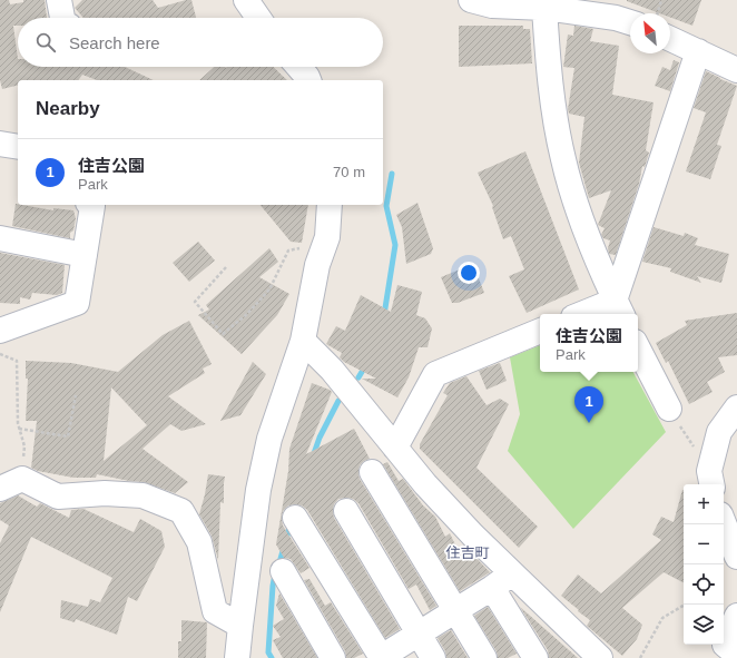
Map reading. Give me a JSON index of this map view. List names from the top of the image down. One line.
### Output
{"districts":["住吉町"],"north":"top left","page":{"search":"Search here","heading":"Nearby","list":[{"mark":"1","name":"住吉公園","note":"Park","value":"70 m"}],"popup":["住吉公園","Park"],"pins":"1","map_buttons":["+","−"]}}
